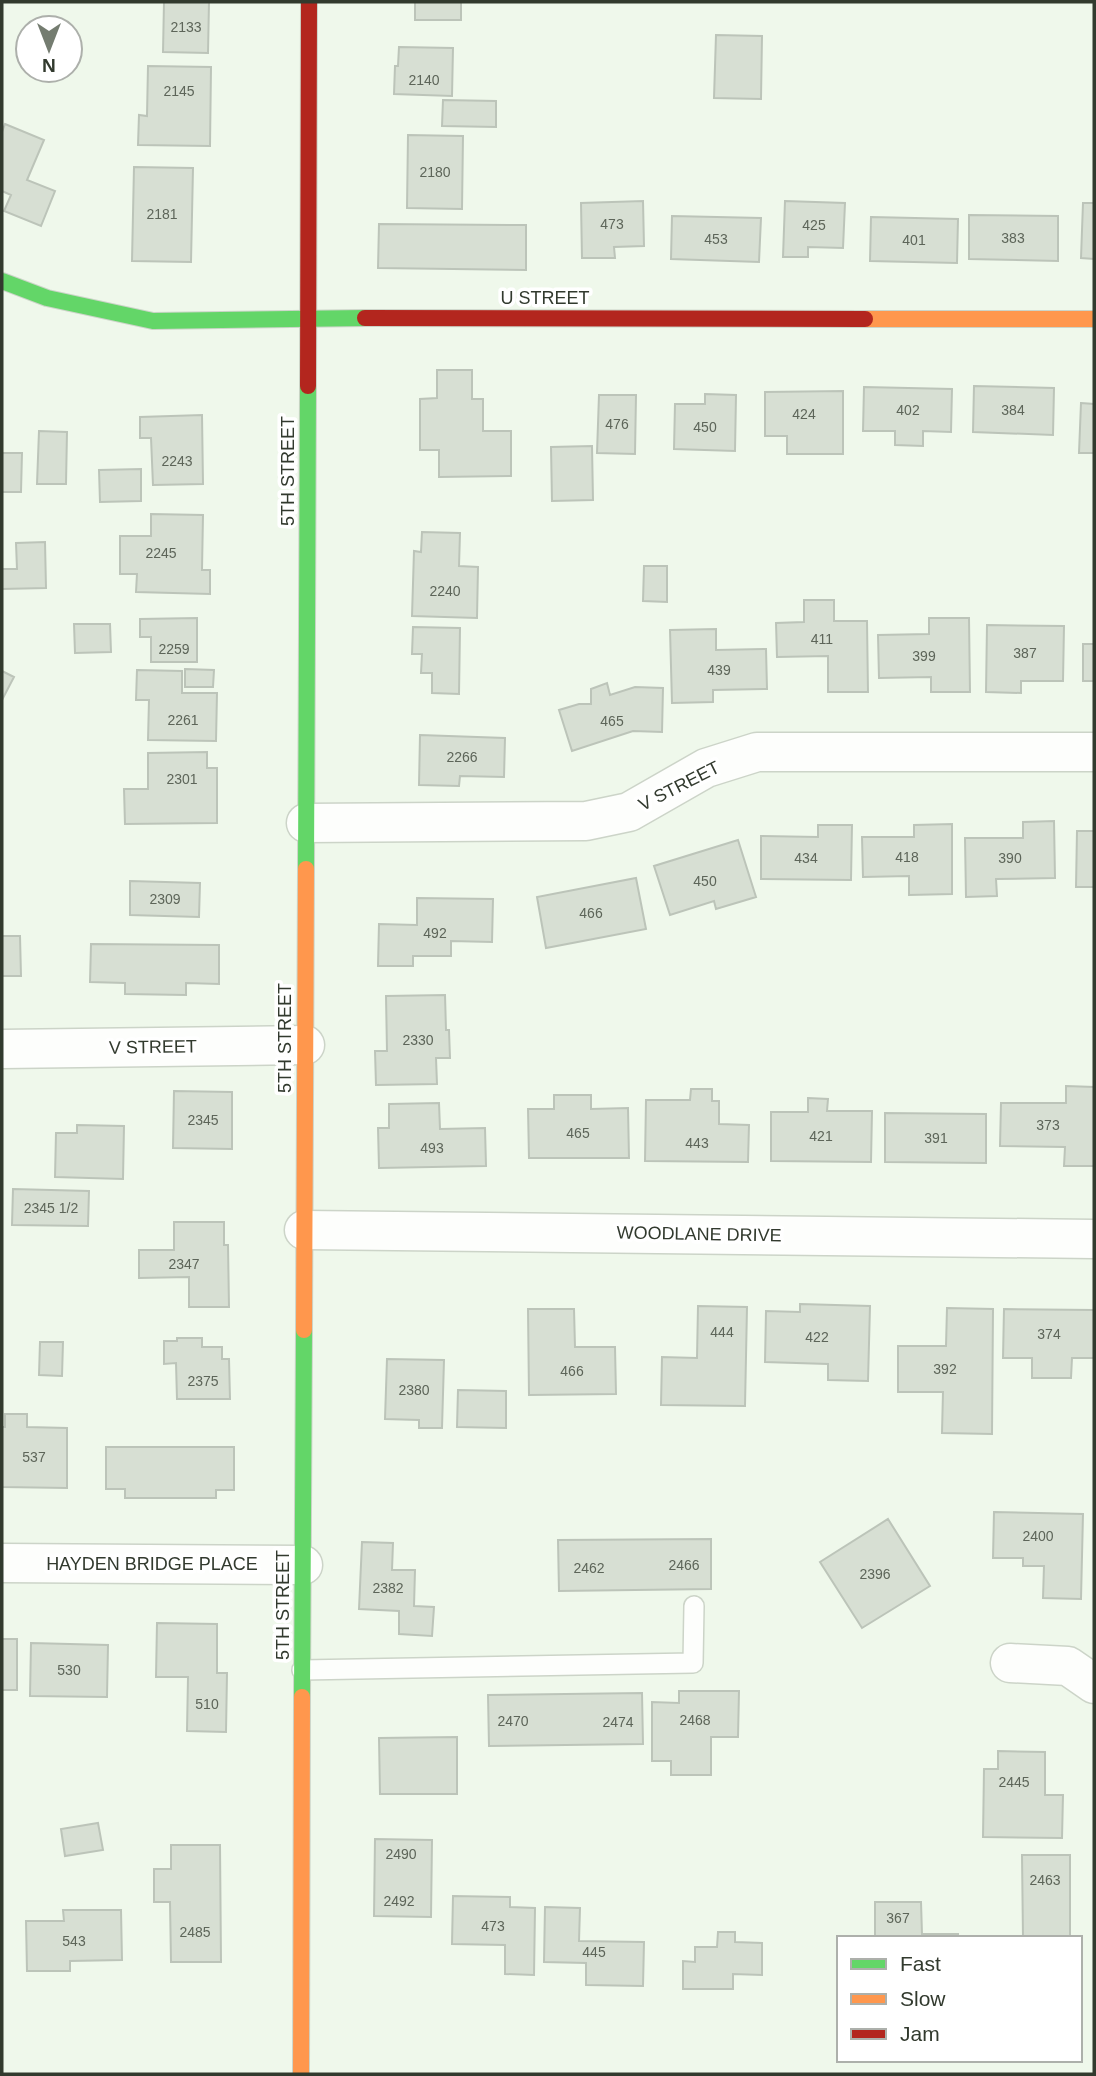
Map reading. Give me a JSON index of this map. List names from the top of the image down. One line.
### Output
{"streets":{"main road":["U STREET","5TH STREET"],"street":["V STREET","WOODLANE DRIVE","HAYDEN BRIDGE PLACE"]},"crossings":[["U STREET","5TH STREET"],["5TH STREET","V STREET"],["5TH STREET","WOODLANE DRIVE"],["5TH STREET","HAYDEN BRIDGE PLACE"]],"house_numbers":["2133","2140","2145","2180","2181","473","425","383","453","401","402","384","424","476","450","2243","2245","2240","411","2259","387","399","439","2261","465","2266","2301","418","434","390","450","2309","466","492","2330","2345","373","465","421","391","443","493","2345 1/2","2347","444","374","422","392","466","2375","2380","537","2400","2466","2462","2396","2382","530","510","2468","2470","2474","2445","2490","2463","2492","367","473","2485","543","445"],"legend":["Fast","Slow","Jam"],"north":"bottom"}
